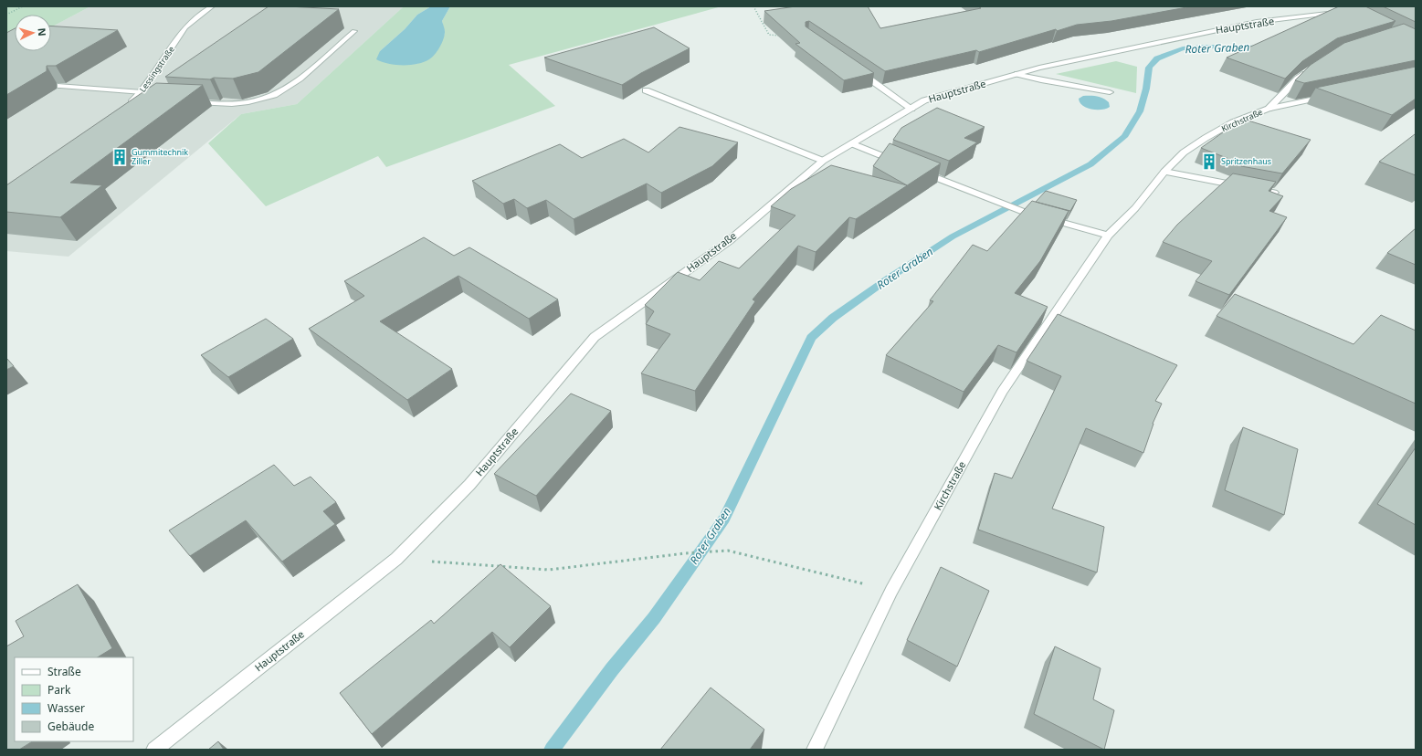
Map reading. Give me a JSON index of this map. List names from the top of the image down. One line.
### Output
{"streets":{"street":["Hauptstraße","Lessingstraße","Kirchstraße"]},"water":["Roter Graben"],"places":{"building":["Gummitechnik Ziller","Spritzenhaus"]},"legend":["Straße","Park","Wasser","Gebäude"],"north":"right"}
